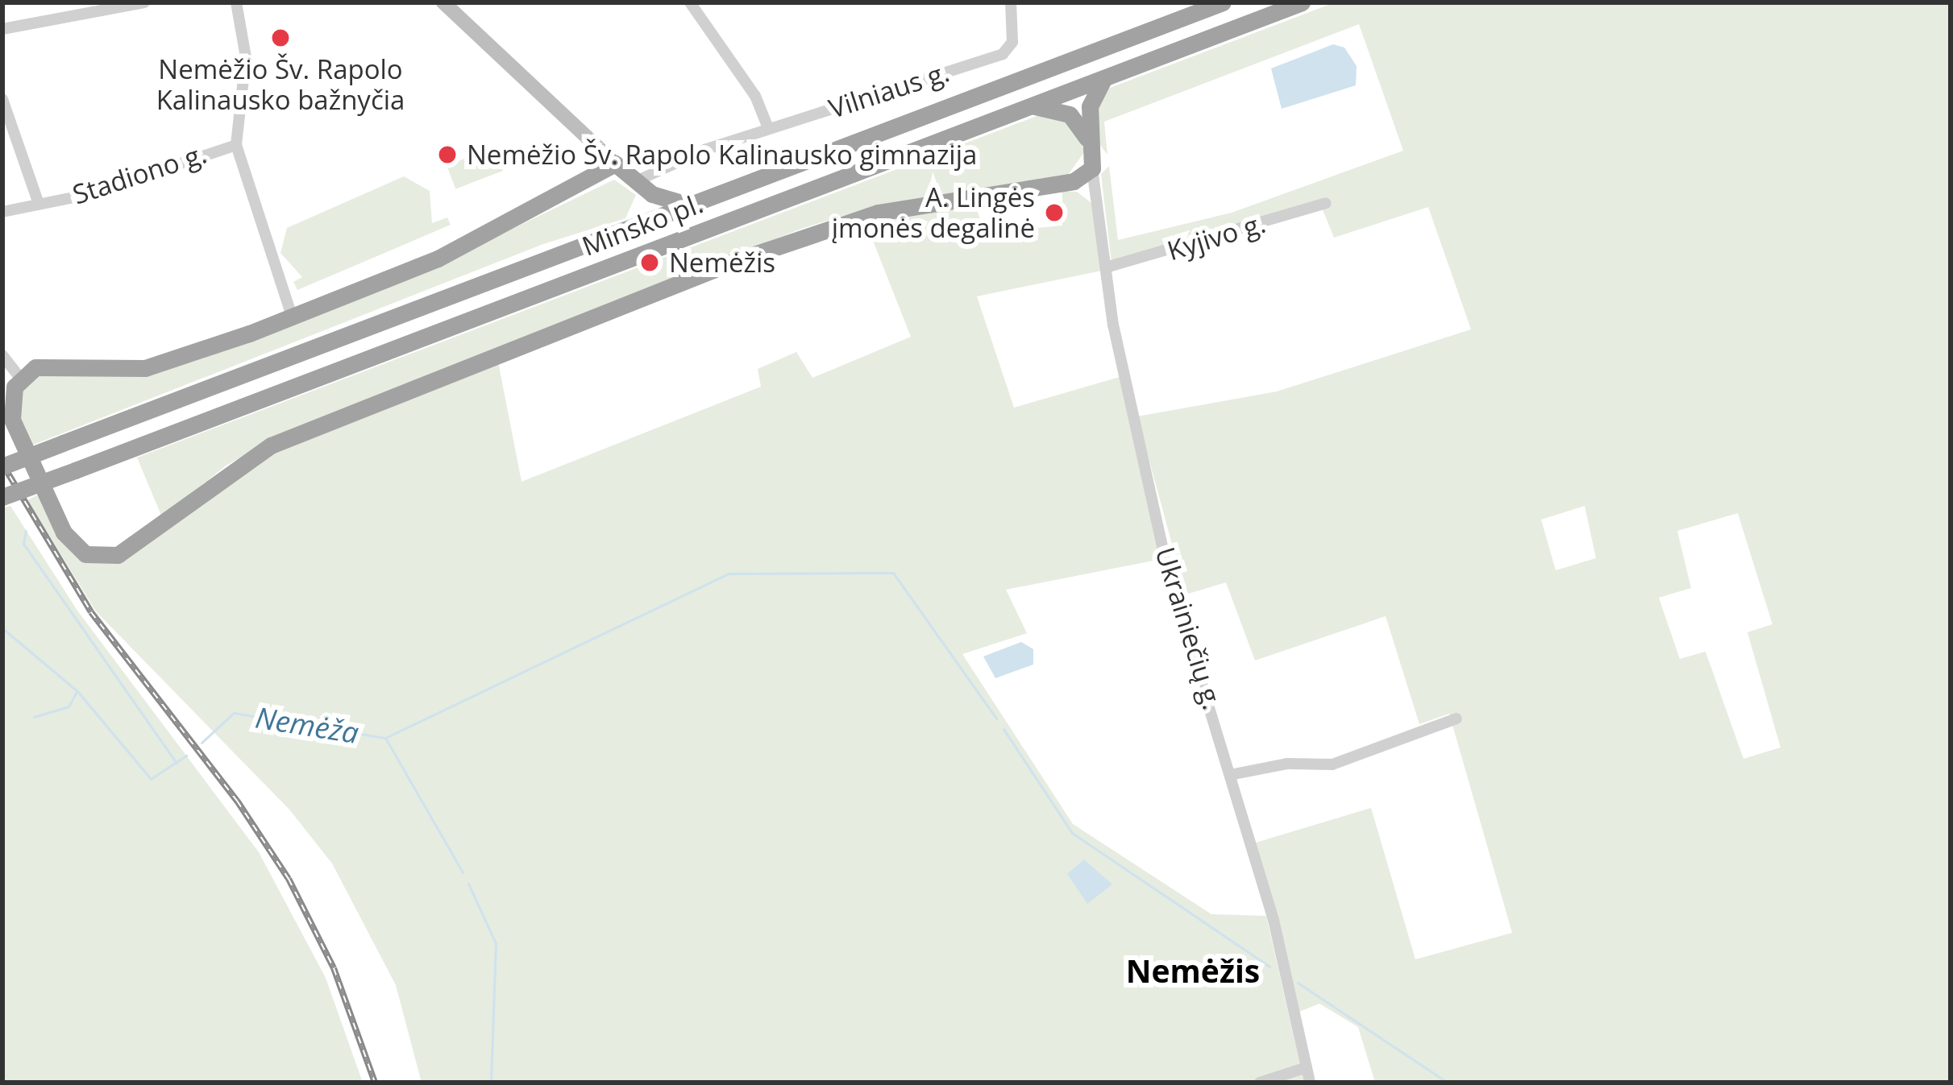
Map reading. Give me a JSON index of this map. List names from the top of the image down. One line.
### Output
{"streets":{"highway":["Minsko pl."],"street":["Vilniaus g.","Stadiono g.","Kyjivo g.","Ukrainiečių g."]},"crossings":[["Kyjivo g.","Ukrainiečių g."]],"districts":["Nemėžis"],"water":["Nemėža"],"places":["Nemėžio Šv. Rapolo Kalinausko bažnyčia","Nemėžio Šv. Rapolo Kalinausko gimnazija","A. Lingės įmonės degalinė","Nemėžis"]}
